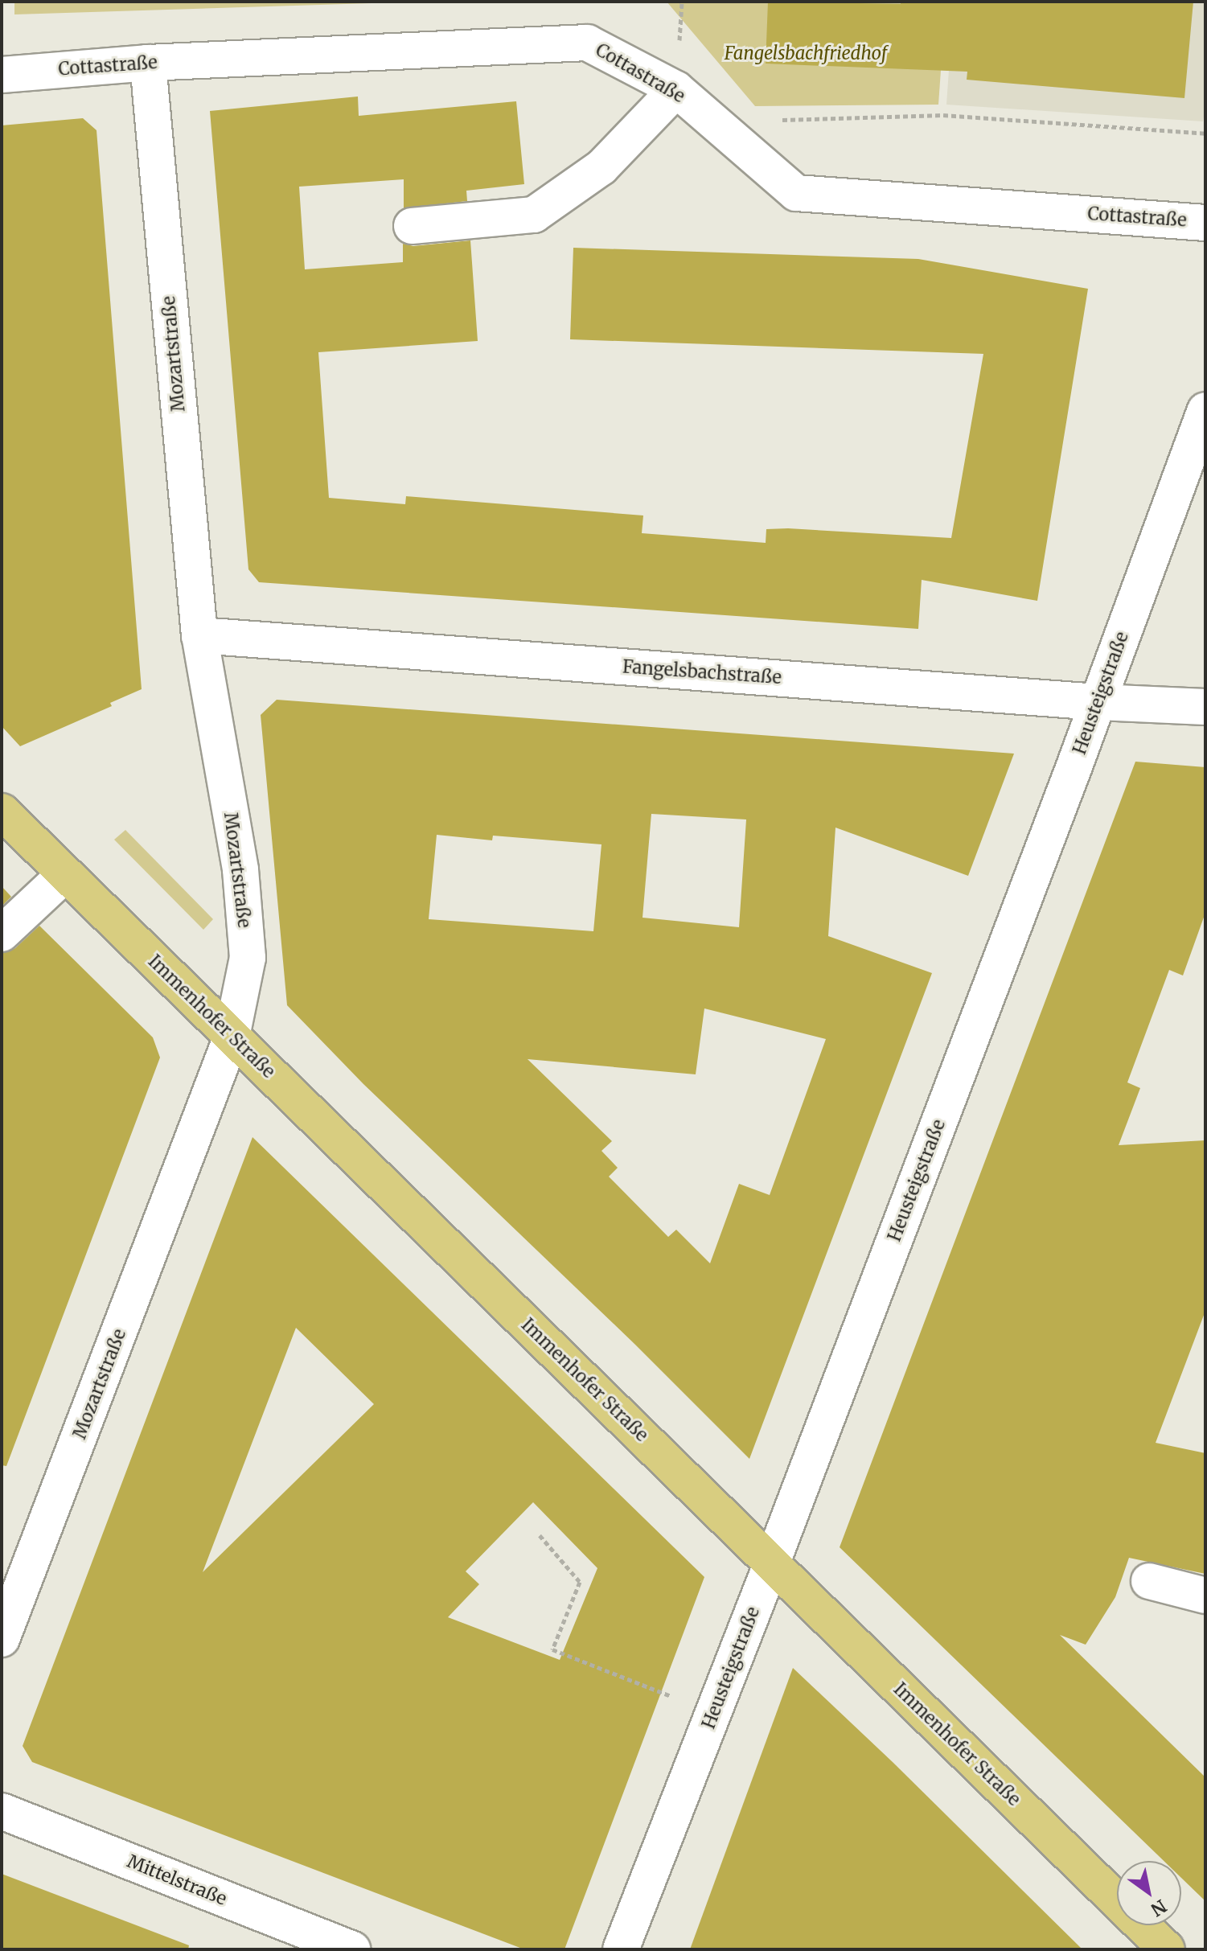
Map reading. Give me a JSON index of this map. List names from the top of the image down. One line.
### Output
{"streets":{"main road":["Immenhofer Straße"],"street":["Cottastraße","Mozartstraße","Fangelsbachstraße","Heusteigstraße","Mittelstraße"]},"crossings":[["Cottastraße","Mozartstraße"],["Mozartstraße","Fangelsbachstraße"],["Mozartstraße","Immenhofer Straße"],["Fangelsbachstraße","Heusteigstraße"],["Heusteigstraße","Immenhofer Straße"]],"parks":["Fangelsbachfriedhof"],"north":"bottom right"}
